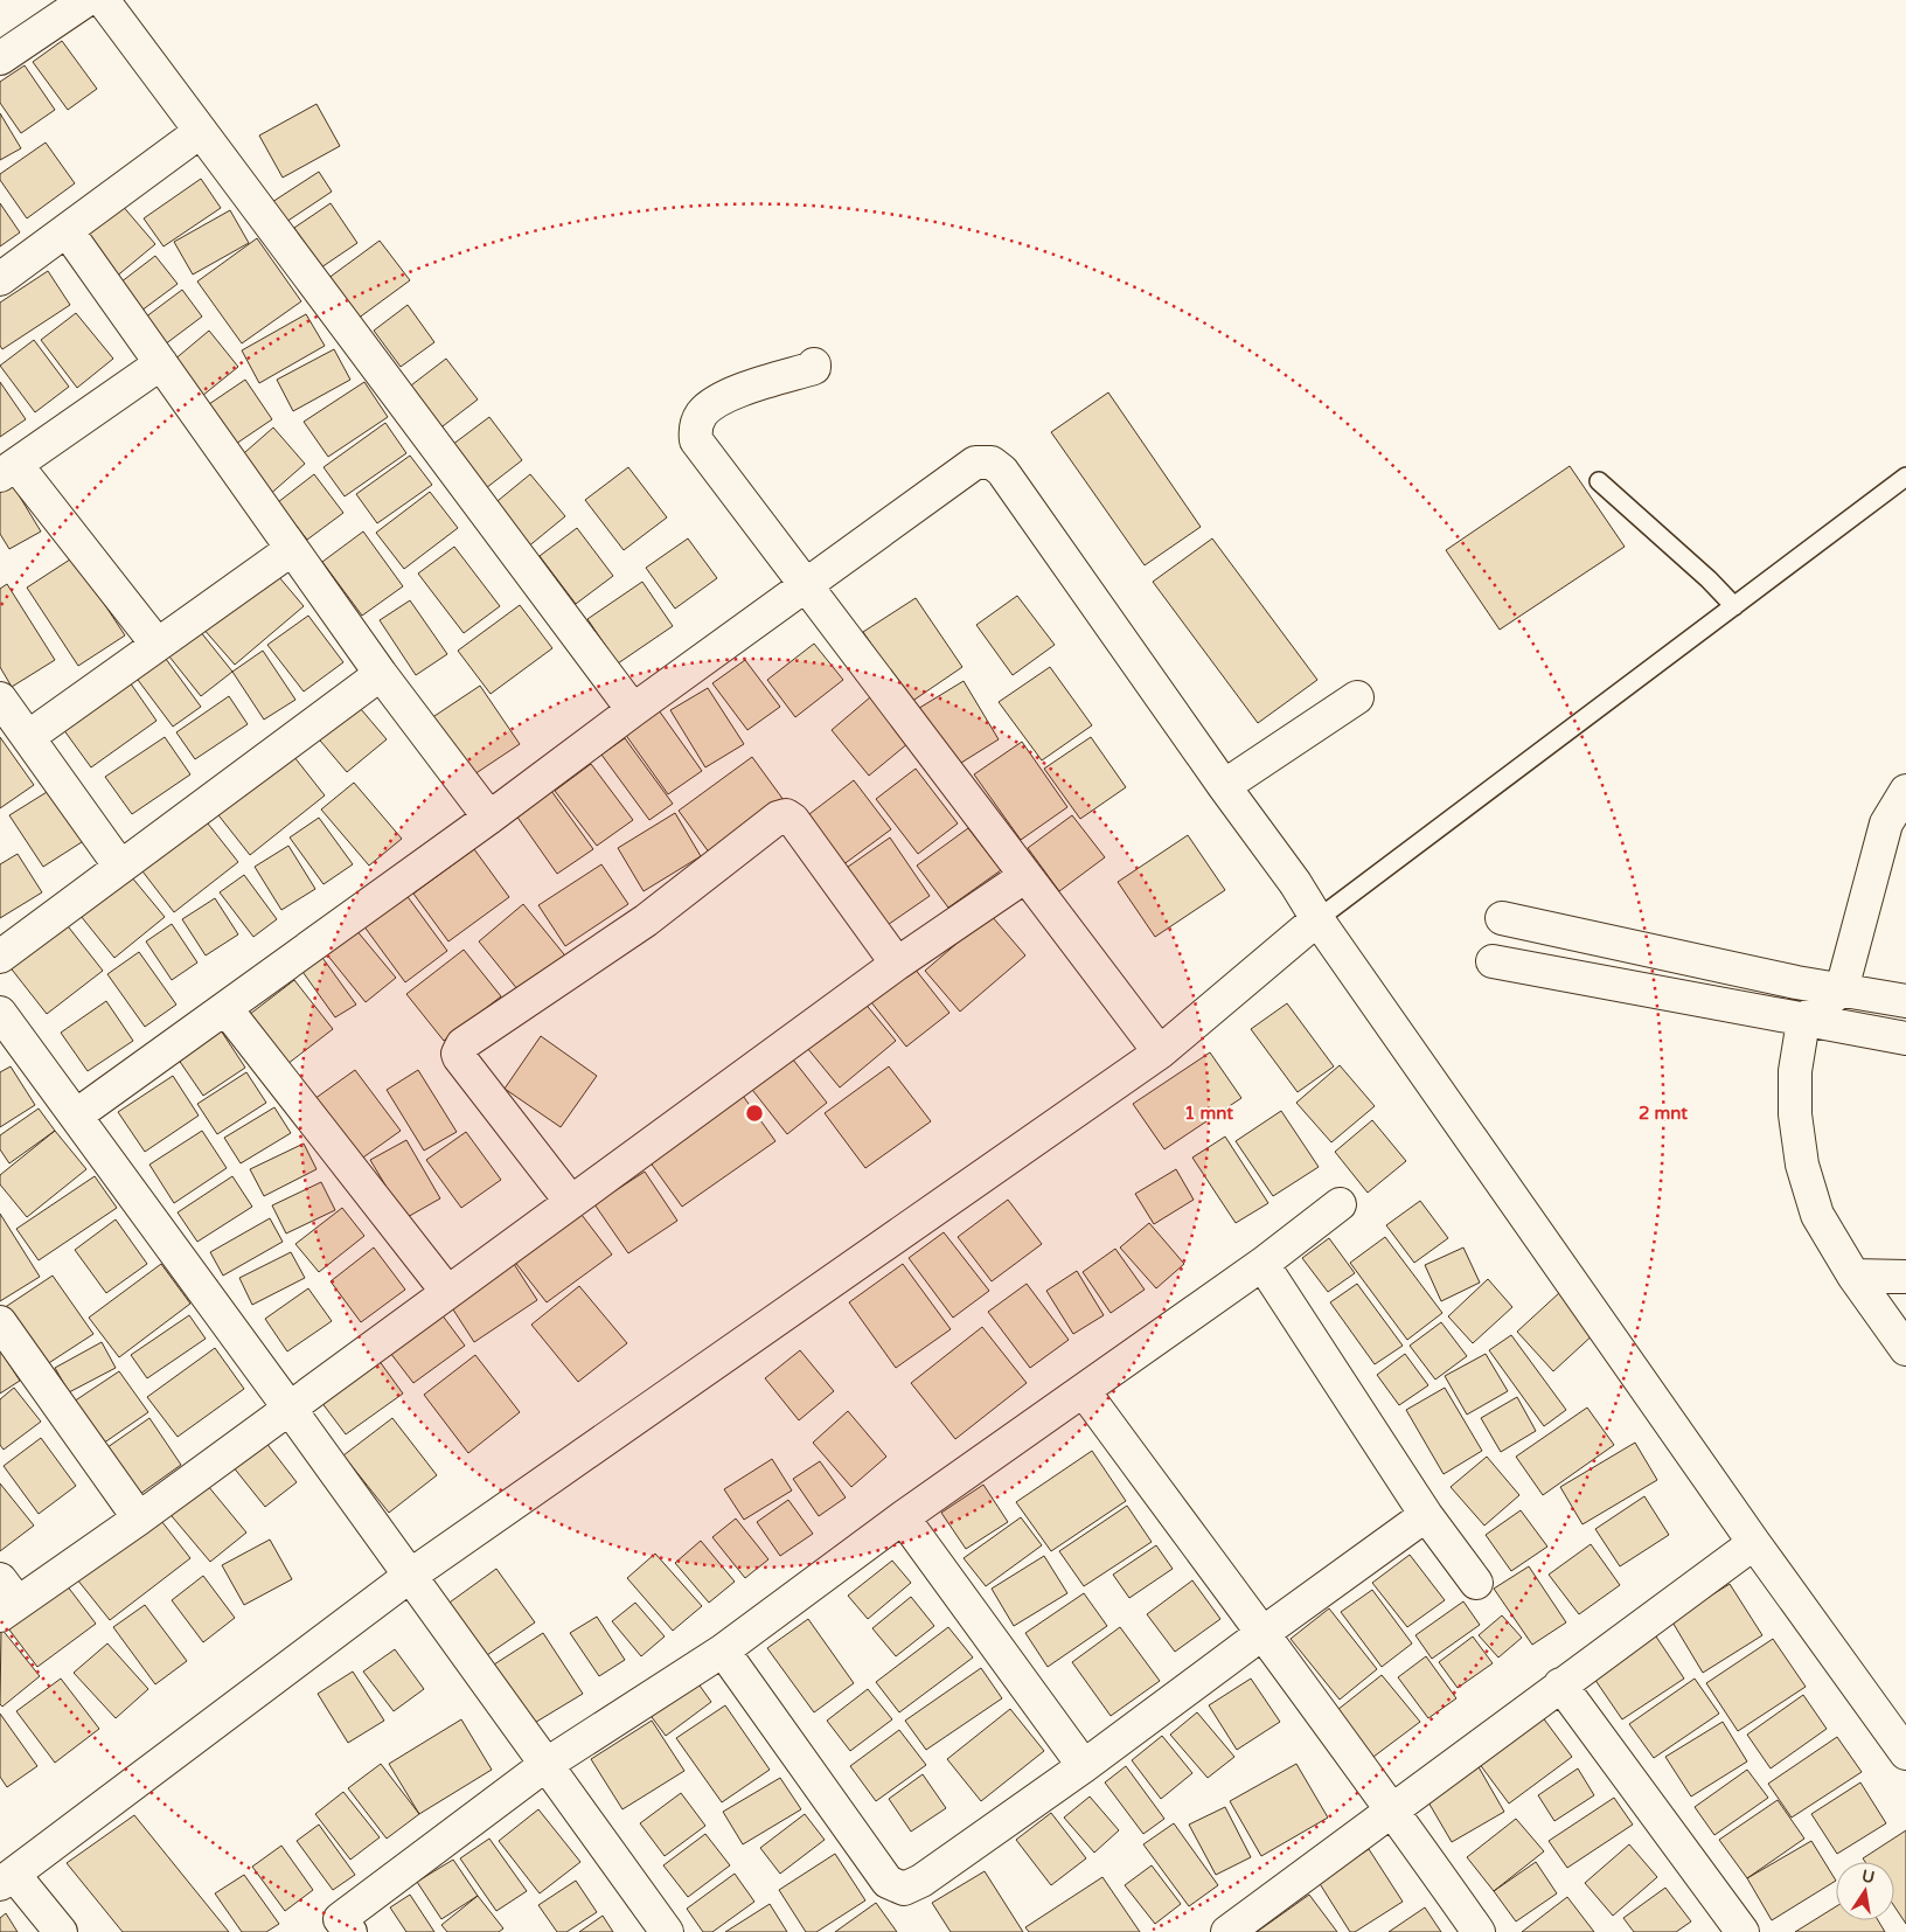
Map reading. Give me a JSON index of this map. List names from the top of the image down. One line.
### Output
{"north":"top","rings":["1 mnt","2 mnt"]}
